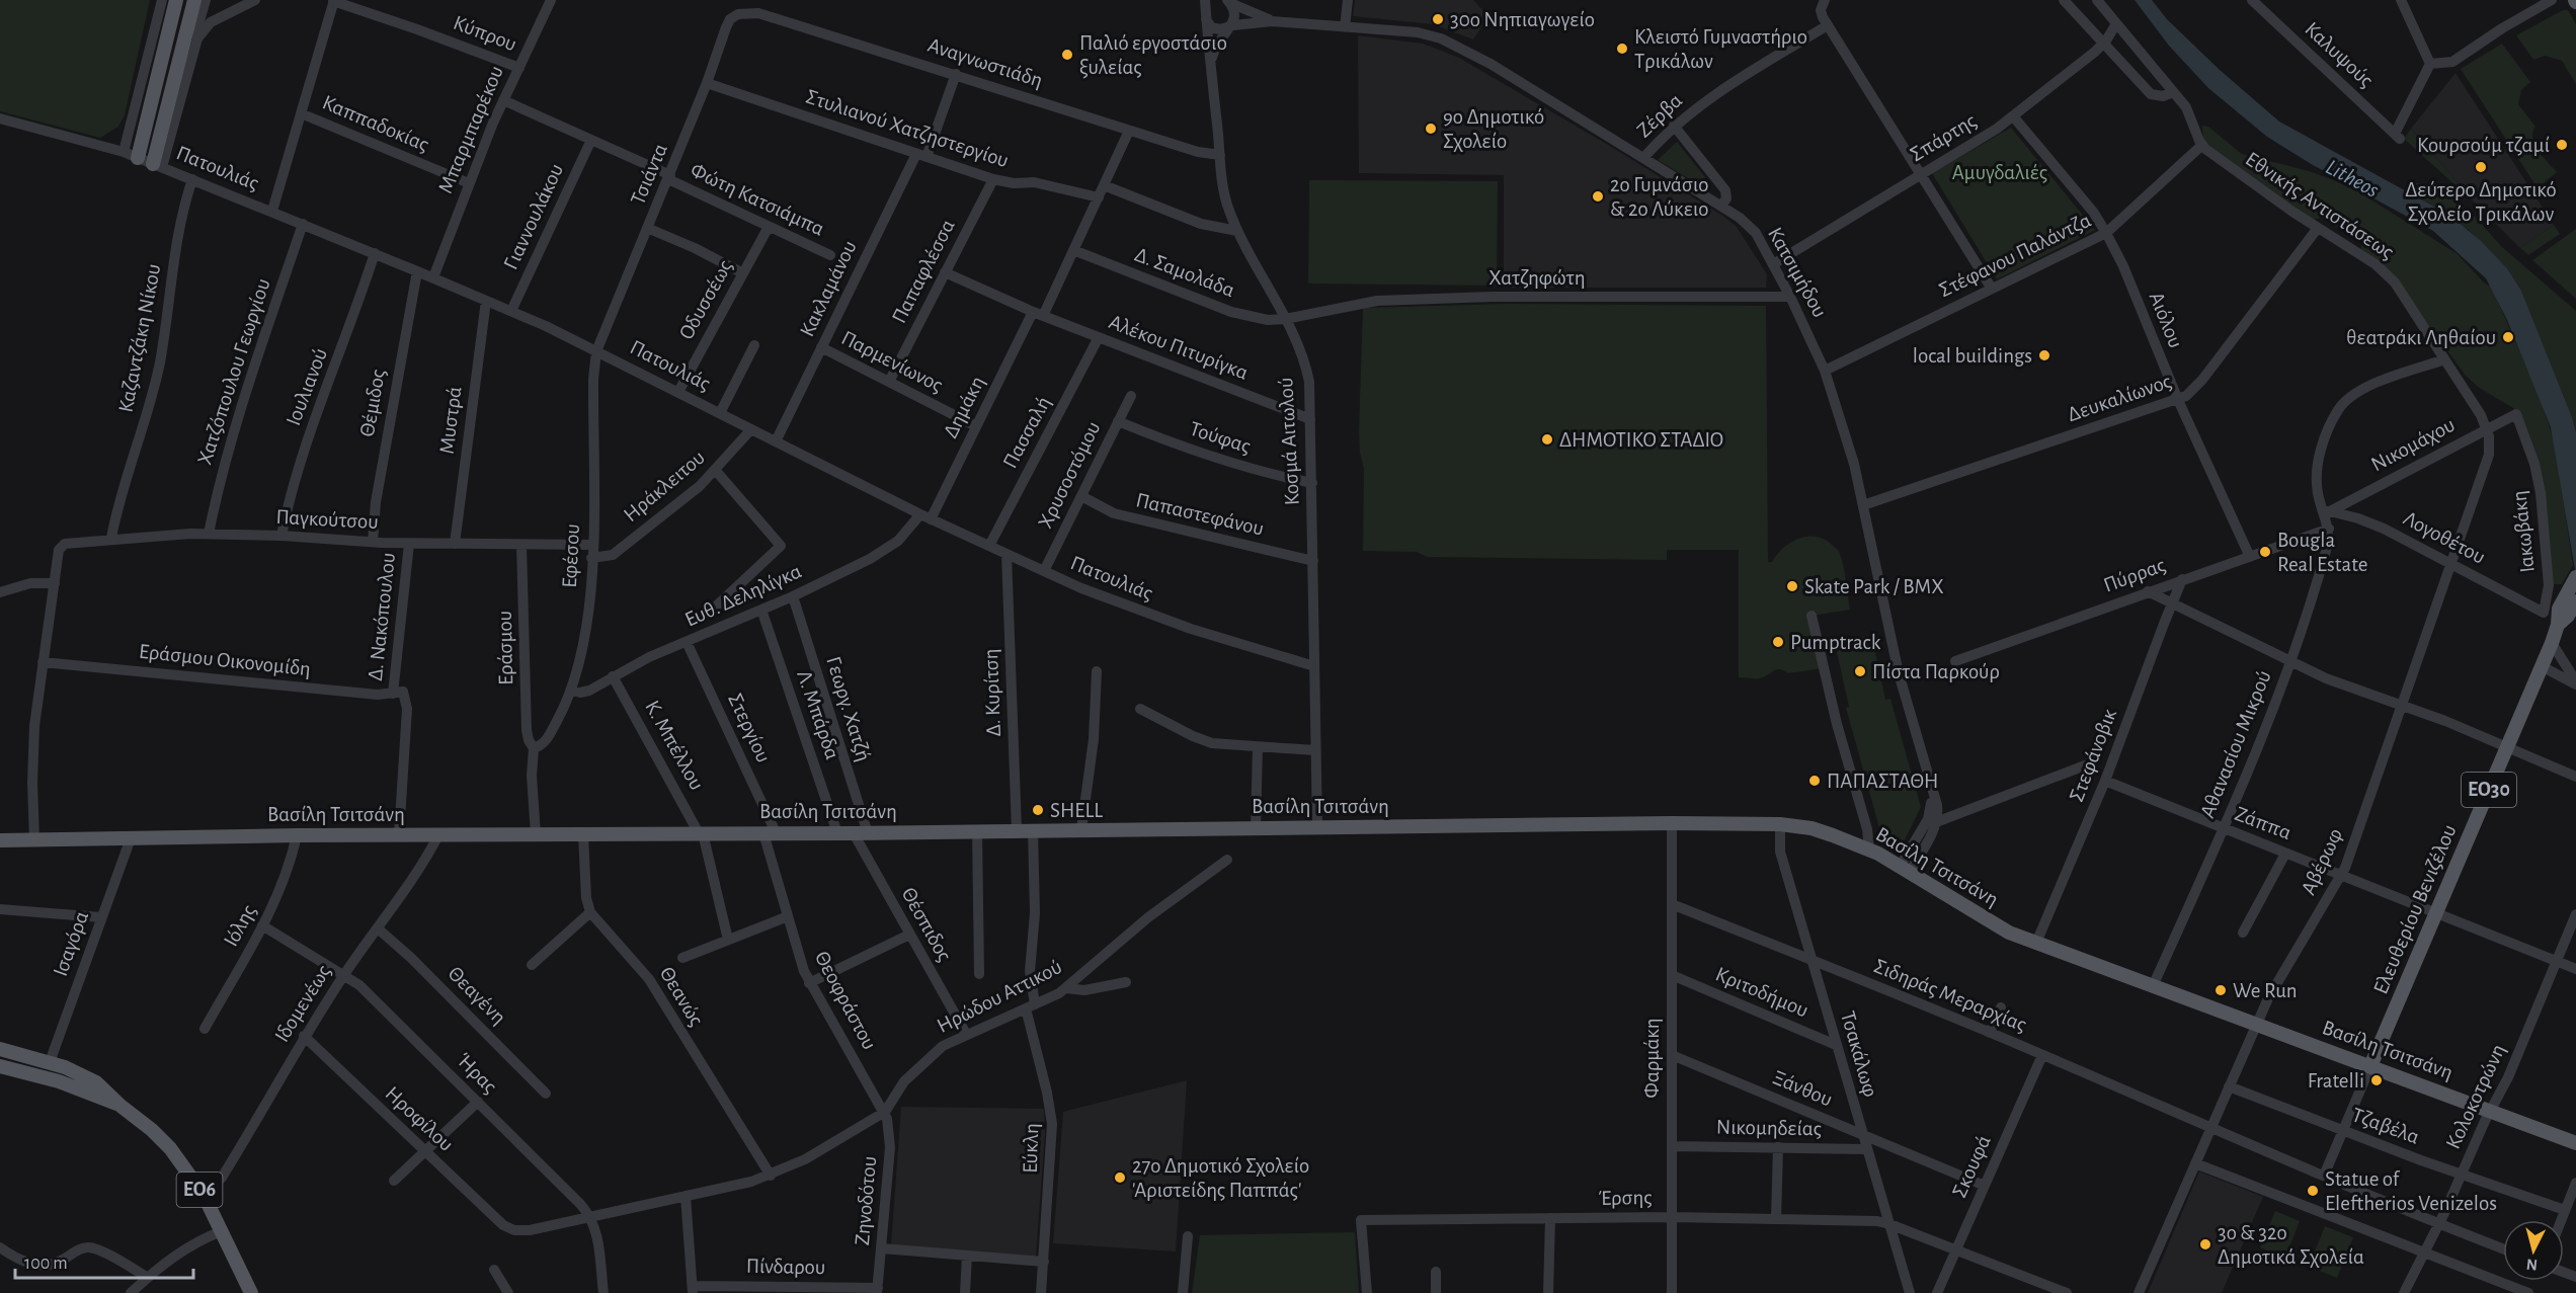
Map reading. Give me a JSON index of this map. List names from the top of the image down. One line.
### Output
{"streets":{"main road":["ΕΟ30","Βασίλη Τσιτσάνη","Ελευθερίου Βενιζέλου","ΕΟ6"],"street":["Κύπρου","Καλυψούς","Αναγνωστιάδη","Ζέρβα","Καππαδοκίας","Στυλιανού Χατζηστεργίου","Μπαρμπαρέκου","Σπάρτης","Πατουλιάς","Τσιάντα","Φώτη Κατσιάμπα","Εθνικής Αντιστάσεως","Γιαννουλάκου","Στέφανου Παλάντζα","Παπαφλέσσα","Δ. Σαμολάδα","Κατσιμήδου","Χατζηφώτη","Κακλαμάνου","Οδυσσέως","Αιόλου","Καζαντζάκη Νίκου","Αλέκου Πιτυρίγκα","Παρμενίωνος","Χατζόπουλου Γεωργίου","Ιουλιανού","Δευκαλίωνος","Θέμιδος","Δημάκη","Μυστρά","Πασσαλή","Τούφας","Κοσμά Αιτωλού","Νικομάχου","Χρυσοστόμου","Ηράκλειτου","Παπαστεφάνου","Παγκούτσου","Ιακωβάκη","Λογοθέτου","Εφέσου","Πύρρας","Ευθ. Δεληλίγκα","Δ. Νακόπουλου","Εράσμου","Εράσμου Οικονομίδη","Δ. Κυρίτση","Γεωργ. Χατζή","Λ. Μπάρδα","Στεργίου","Αθανασίου Μικρού","Κ. Μπέλλου","Στεφάνοβικ","Ζάππα","Αβέρωφ","Θέσπιδος","Ιόλης","Ισαγόρα","Κριτοδήμου","Θεαγένη","Σιδηράς Μεραρχίας","Θεανώς","Ηρώδου Αττικού","Θεοφράστου","Ιδομενέως","Τσακάλωφ","Φαρμάκη","Ήρας","Ξάνθου","Κολοκοτρώνη","Ηροφίλου","Τζαβέλα","Νικομηδείας","Εύκλη","Σκουφά","Έρσης","Ζηνοδότου","Πίνδαρου"]},"crossings":[["Κύπρου","Μπαρμπαρέκου"],["Αναγνωστιάδη","Τσιάντα"],["Αναγνωστιάδη","Κακλαμάνου"],["Αναγνωστιάδη","Δημάκη"],["Αναγνωστιάδη","Κοσμά Αιτωλού"],["Ζέρβα","Κατσιμήδου"],["Καππαδοκίας","Μπαρμπαρέκου"],["Στυλιανού Χατζηστεργίου","Τσιάντα"],["Στυλιανού Χατζηστεργίου","Παπαφλέσσα"],["Στυλιανού Χατζηστεργίου","Κακλαμάνου"],["Στυλιανού Χατζηστεργίου","Δημάκη"],["Μπαρμπαρέκου","Πατουλιάς"],["Μπαρμπαρέκου","Φώτη Κατσιάμπα"],["Σπάρτης","Κατσιμήδου"],["Σπάρτης","Αιόλου"],["Πατουλιάς","Τσιάντα"],["Πατουλιάς","Γιαννουλάκου"],["Πατουλιάς","Κακλαμάνου"],["Πατουλιάς","Οδυσσέως"],["Πατουλιάς","Καζαντζάκη Νίκου"],["Πατουλιάς","Χατζόπουλου Γεωργίου"],["Πατουλιάς","Ιουλιανού"],["Πατουλιάς","Θέμιδος"],["Πατουλιάς","Δημάκη"],["Πατουλιάς","Μυστρά"],["Πατουλιάς","Πασσαλή"],["Πατουλιάς","Κοσμά Αιτωλού"],["Πατουλιάς","Χρυσοστόμου"],["Πατουλιάς","Ηράκλειτου"],["Πατουλιάς","Εφέσου"],["Πατουλιάς","Ευθ. Δεληλίγκα"],["Πατουλιάς","Δ. Κυρίτση"],["Τσιάντα","Φώτη Κατσιάμπα"],["Τσιάντα","Εφέσου"],["Φώτη Κατσιάμπα","Γιαννουλάκου"],["Φώτη Κατσιάμπα","Οδυσσέως"],["Εθνικής Αντιστάσεως","Στέφανου Παλάντζα"],["Εθνικής Αντιστάσεως","Δευκαλίωνος"],["Εθνικής Αντιστάσεως","Νικομάχου"],["Εθνικής Αντιστάσεως","Αβέρωφ"],["Στέφανου Παλάντζα","Κατσιμήδου"],["Στέφανου Παλάντζα","Αιόλου"],["Παπαφλέσσα","Αλέκου Πιτυρίγκα"],["Παπαφλέσσα","Παρμενίωνος"],["Δ. Σαμολάδα","Χατζηφώτη"],["Δ. Σαμολάδα","Δημάκη"],["Δ. Σαμολάδα","Κοσμά Αιτωλού"],["Κατσιμήδου","Χατζηφώτη"],["Κατσιμήδου","Δευκαλίωνος"],["Χατζηφώτη","Κοσμά Αιτωλού"],["Κακλαμάνου","Παρμενίωνος"],["Αιόλου","Δευκαλίωνος"],["Αιόλου","Πύρρας"],["Καζαντζάκη Νίκου","Παγκούτσου"],["Αλέκου Πιτυρίγκα","Δημάκη"],["Αλέκου Πιτυρίγκα","Πασσαλή"],["Αλέκου Πιτυρίγκα","Κοσμά Αιτωλού"],["Παρμενίωνος","Δημάκη"],["Χατζόπουλου Γεωργίου","Παγκούτσου"],["Ιουλιανού","Παγκούτσου"],["Θέμιδος","Παγκούτσου"],["Δημάκη","Ευθ. Δεληλίγκα"],["Μυστρά","Παγκούτσου"],["Τούφας","Κοσμά Αιτωλού"],["Τούφας","Χρυσοστόμου"],["Κοσμά Αιτωλού","Παπαστεφάνου"],["Κοσμά Αιτωλού","Βασίλη Τσιτσάνη"],["Νικομάχου","Ιακωβάκη"],["Νικομάχου","Λογοθέτου"],["Νικομάχου","Αβέρωφ"],["Χρυσοστόμου","Παπαστεφάνου"],["Ηράκλειτου","Εφέσου"],["Παγκούτσου","Εφέσου"],["Παγκούτσου","Δ. Νακόπουλου"],["Παγκούτσου","Εράσμου"],["Ιακωβάκη","Λογοθέτου"],["Λογοθέτου","Αβέρωφ"],["Εφέσου","Ευθ. Δεληλίγκα"],["Εφέσου","Εράσμου"],["Πύρρας","Αθανασίου Μικρού"],["Πύρρας","Στεφάνοβικ"],["Ευθ. Δεληλίγκα","Γεωργ. Χατζή"],["Ευθ. Δεληλίγκα","Λ. Μπάρδα"],["Ευθ. Δεληλίγκα","Στεργίου"],["Ευθ. Δεληλίγκα","Κ. Μπέλλου"],["Δ. Νακόπουλου","Εράσμου Οικονομίδη"],["Δ. Νακόπουλου","Βασίλη Τσιτσάνη"],["Εράσμου","Βασίλη Τσιτσάνη"],["Δ. Κυρίτση","Βασίλη Τσιτσάνη"],["Γεωργ. Χατζή","Βασίλη Τσιτσάνη"],["Γεωργ. Χατζή","Θέσπιδος"],["Λ. Μπάρδα","Βασίλη Τσιτσάνη"],["Στεργίου","Βασίλη Τσιτσάνη"],["Στεργίου","Θεοφράστου"],["Αθανασίου Μικρού","Βασίλη Τσιτσάνη"],["Αθανασίου Μικρού","Ζάππα"],["Κ. Μπέλλου","Βασίλη Τσιτσάνη"],["Στεφάνοβικ","Βασίλη Τσιτσάνη"],["Στεφάνοβικ","Ζάππα"],["Βασίλη Τσιτσάνη","Αβέρωφ"],["Βασίλη Τσιτσάνη","Ελευθερίου Βενιζέλου"],["Βασίλη Τσιτσάνη","Θέσπιδος"],["Βασίλη Τσιτσάνη","Ιόλης"],["Βασίλη Τσιτσάνη","Ισαγόρα"],["Βασίλη Τσιτσάνη","Θεοφράστου"],["Βασίλη Τσιτσάνη","Ιδομενέως"],["Βασίλη Τσιτσάνη","Τσακάλωφ"],["Βασίλη Τσιτσάνη","Φαρμάκη"],["Βασίλη Τσιτσάνη","Κολοκοτρώνη"],["Βασίλη Τσιτσάνη","Εύκλη"],["Ζάππα","Αβέρωφ"],["Ζάππα","Ελευθερίου Βενιζέλου"],["Ζάππα","Κολοκοτρώνη"],["Αβέρωφ","Σιδηράς Μεραρχίας"],["Αβέρωφ","Τζαβέλα"],["Ελευθερίου Βενιζέλου","Σιδηράς Μεραρχίας"],["Ελευθερίου Βενιζέλου","Τζαβέλα"],["Θέσπιδος","Ηρώδου Αττικού"],["Ιόλης","Ήρας"],["Ισαγόρα","ΕΟ6"],["Κριτοδήμου","Τσακάλωφ"],["Κριτοδήμου","Φαρμάκη"],["Θεαγένη","Ιδομενέως"],["Σιδηράς Μεραρχίας","Τσακάλωφ"],["Σιδηράς Μεραρχίας","Φαρμάκη"],["Σιδηράς Μεραρχίας","Κολοκοτρώνη"],["Σιδηράς Μεραρχίας","Σκουφά"],["Θεανώς","Ηρώδου Αττικού"],["Ηρώδου Αττικού","Θεοφράστου"],["Ηρώδου Αττικού","Ήρας"],["Ηρώδου Αττικού","Ηροφίλου"],["Ηρώδου Αττικού","Εύκλη"],["Ηρώδου Αττικού","Ζηνοδότου"],["Θεοφράστου","Ζηνοδότου"],["Ιδομενέως","Ήρας"],["Ιδομενέως","Ηροφίλου"],["Ιδομενέως","ΕΟ6"],["Τσακάλωφ","Ξάνθου"],["Τσακάλωφ","Νικομηδείας"],["Τσακάλωφ","Έρσης"],["Φαρμάκη","Ξάνθου"],["Φαρμάκη","Νικομηδείας"],["Φαρμάκη","Έρσης"],["Ξάνθου","Σκουφά"],["Κολοκοτρώνη","Τζαβέλα"],["Σκουφά","Έρσης"],["Ζηνοδότου","Πίνδαρου"]],"water":["Litheos"],"parks":["Αμυγδαλιές"],"places":["30ο Νηπιαγωγείο","Κλειστό Γυμναστήριο Τρικάλων","Παλιό εργοστάσιο ξυλείας","9ο Δημοτικό Σχολείο","Κουρσούμ τζαμί","Δεύτερο Δημοτικό Σχολείο Τρικάλων","2ο Γυμνάσιο & 2ο Λύκειο","θεατράκι Ληθαίου","local buildings","ΔΗΜΟΤΙΚΟ ΣΤΑΔΙΟ","Bougla Real Estate","Skate Park / BMX","Pumptrack","Πίστα Παρκούρ","ΠΑΠΑΣΤΑΘΗ","SHELL","We Run","Fratelli","27ο Δημοτικό Σχολείο 'Αριστείδης Παππάς'","Statue of Eleftherios Venizelos","3ο & 32ο Δημοτικά Σχολεία"],"scale_bar":"100 m","north":"bottom"}
